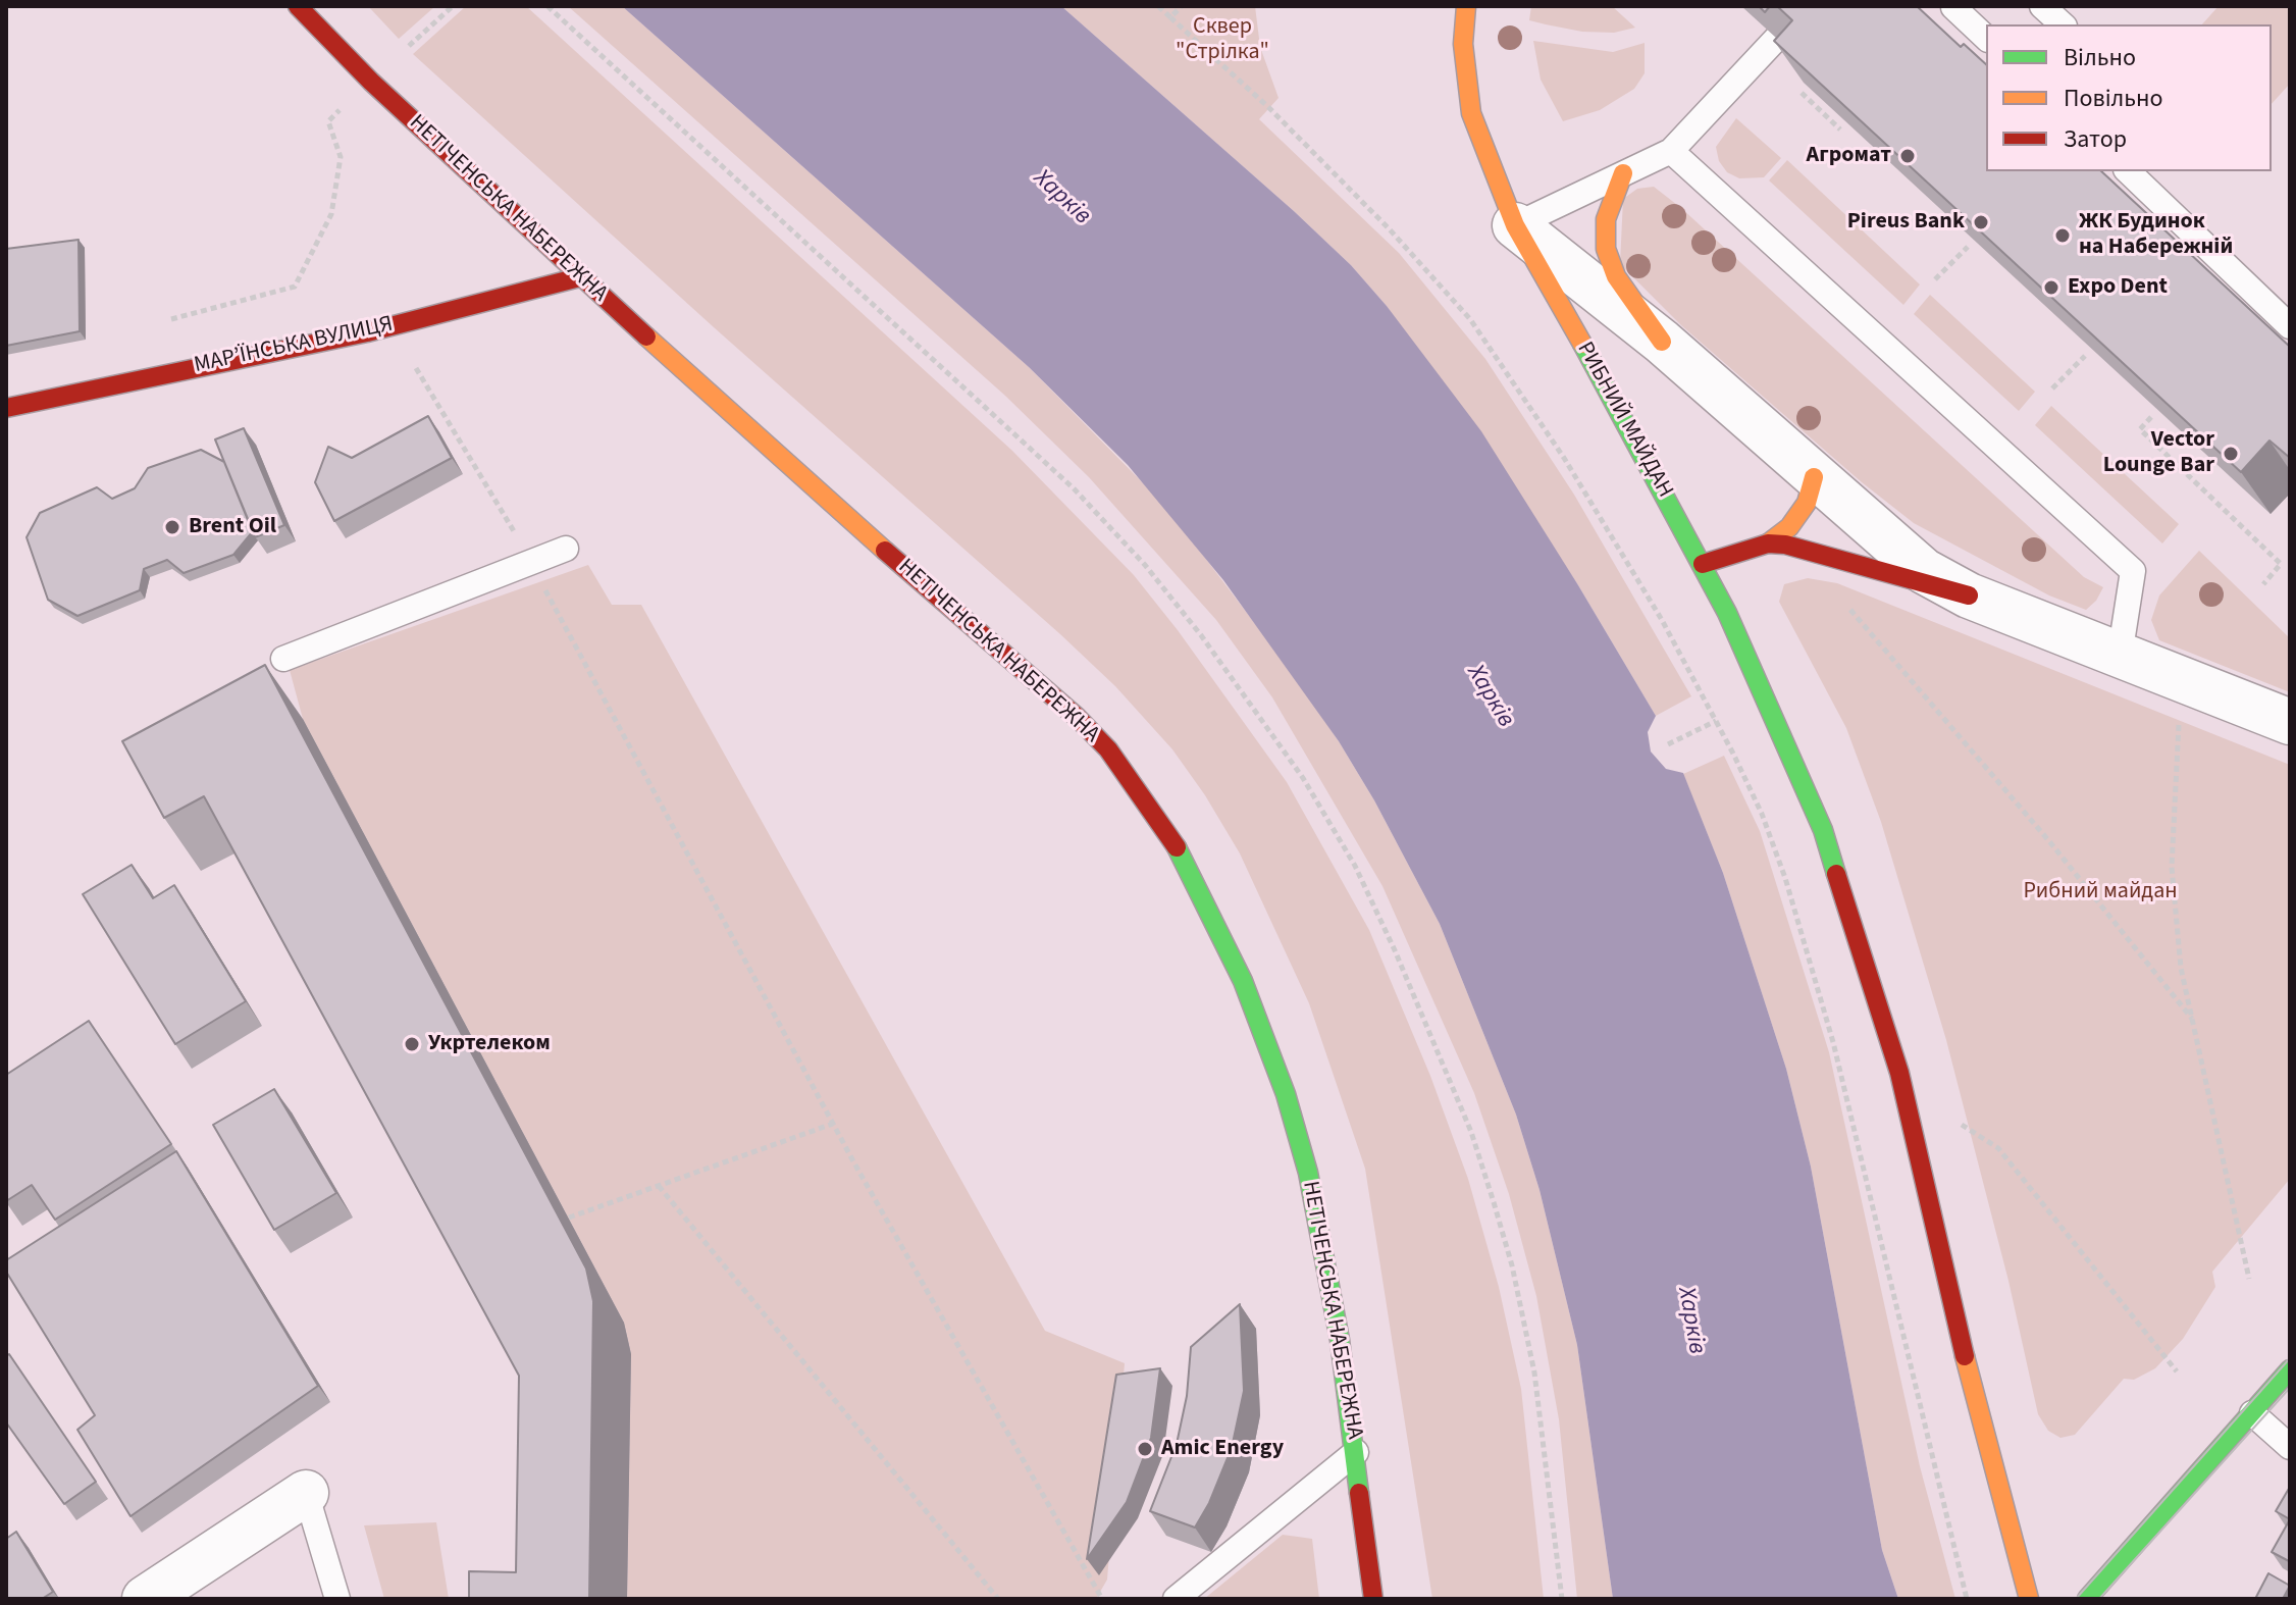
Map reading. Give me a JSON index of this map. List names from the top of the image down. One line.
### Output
{"streets":{"main road":["НЕТІЧЕНСЬКА НАБЕРЕЖНА","МАР’ЇНСЬКА ВУЛИЦЯ","РИБНИЙ МАЙДАН"]},"crossings":[["НЕТІЧЕНСЬКА НАБЕРЕЖНА","МАР’ЇНСЬКА ВУЛИЦЯ"]],"water":["Харків"],"parks":["Сквер \"Стрілка\"","Рибний майдан"],"places":["Агромат","Pireus Bank","ЖК Будинок на Набережній","Expo Dent","Vector Lounge Bar","Brent Oil","Укртелеком","Amic Energy"],"legend":["Вільно","Повільно","Затор"]}
